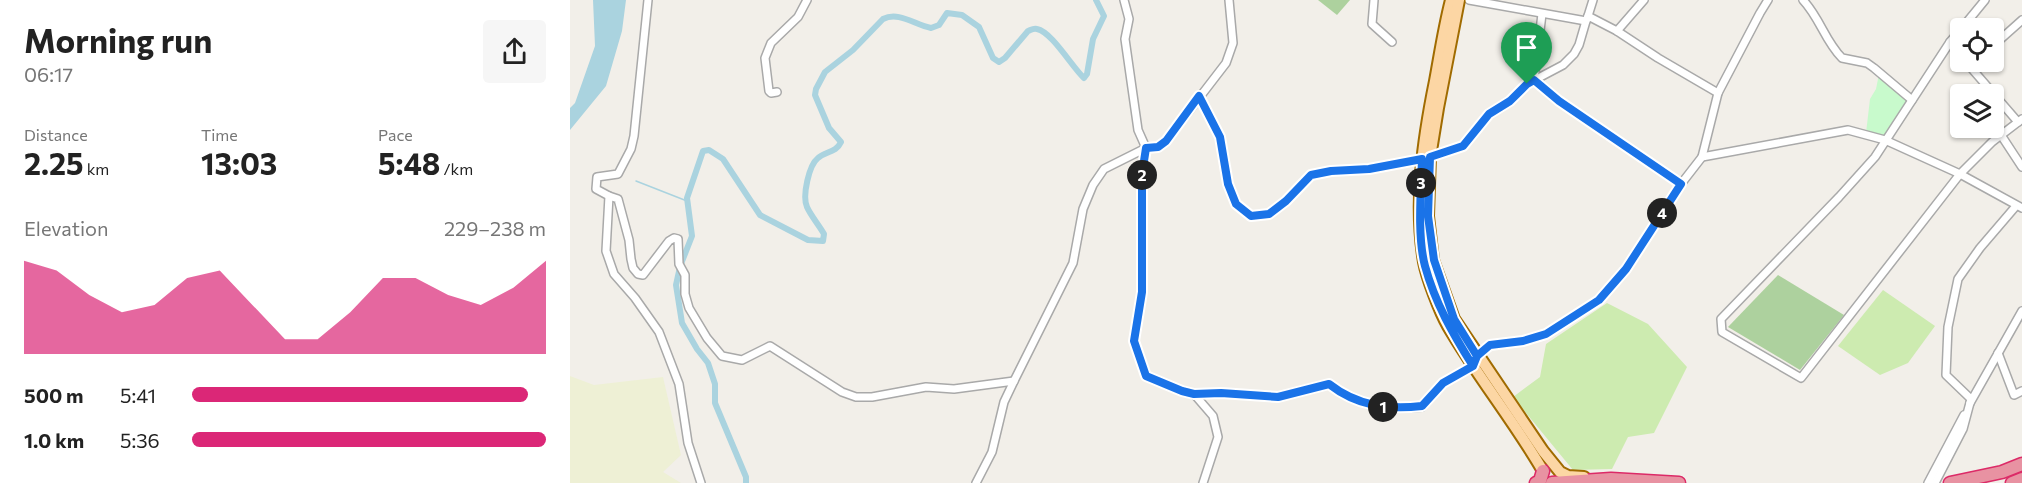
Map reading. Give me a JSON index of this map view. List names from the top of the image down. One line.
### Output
{"page":{"heading":["Morning run","06:17"],"stats":[["Distance","2.25 km"],["Time","13:03"],["Pace","5:48 /km"]],"pins":["2","3","4","1"],"chart":["Elevation","229–238 m"],"list":[{"name":"500 m","note":"5:41"},{"name":"1.0 km","note":"5:36"}]}}
